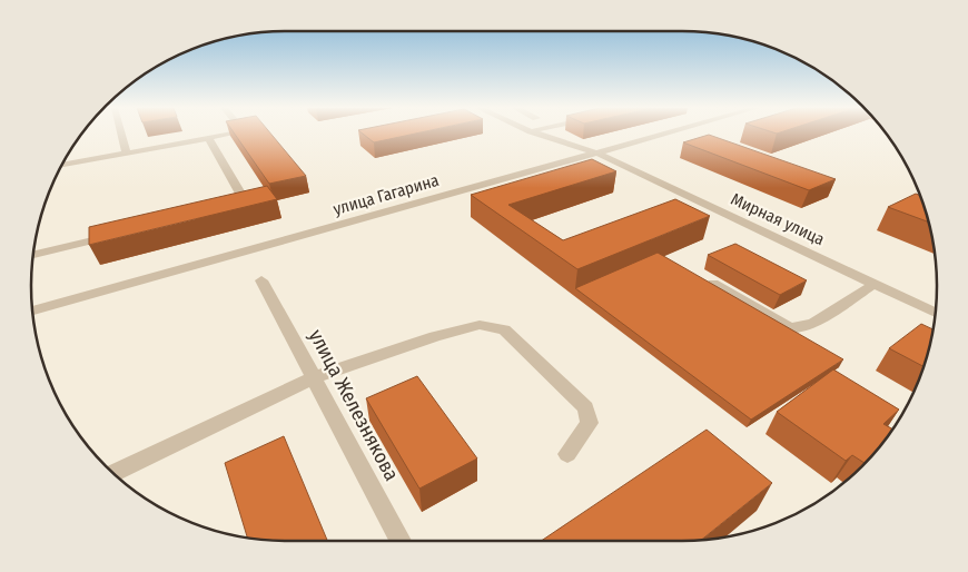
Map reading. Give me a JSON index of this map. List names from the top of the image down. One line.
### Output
{"streets":{"street":["улица Гагарина","Мирная улица","улица Железнякова"]},"crossings":[["улица Гагарина","Мирная улица"]]}
